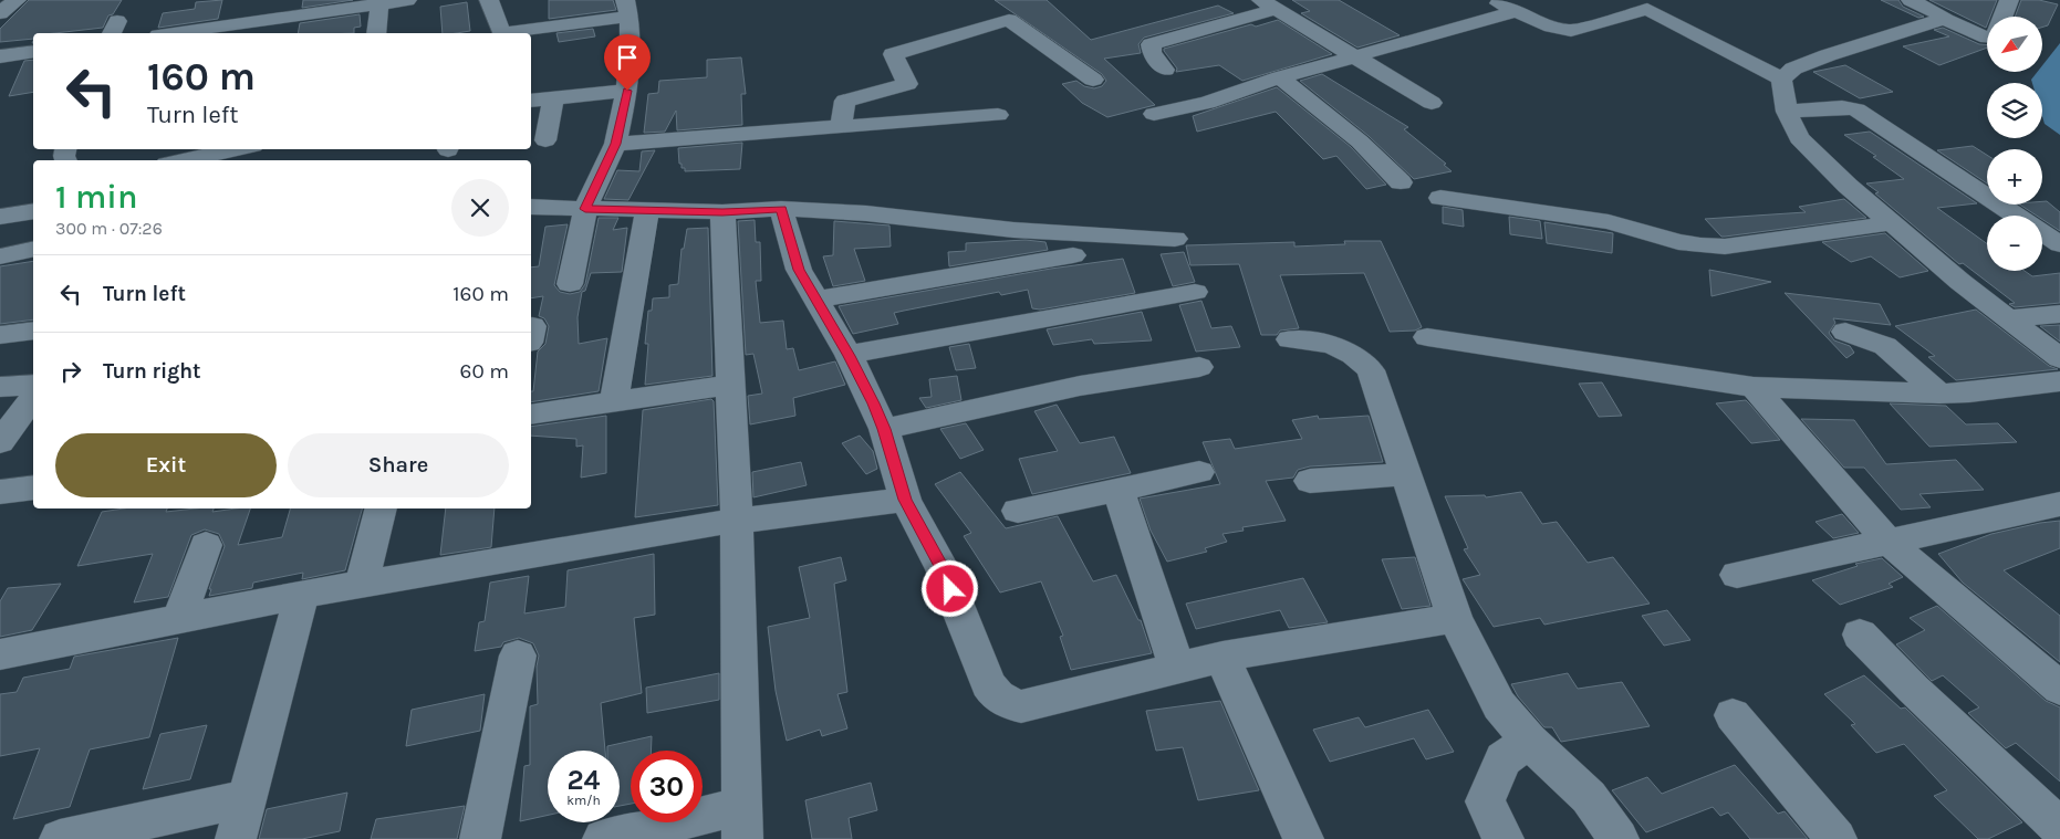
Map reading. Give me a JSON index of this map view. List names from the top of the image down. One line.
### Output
{"north":"bottom left","page":{"map_buttons":["+","−"],"turn":["160 m","Turn left"],"heading":["1 min","300 m · 07:26"],"list":[{"name":"Turn left","value":"160 m"},{"name":"Turn right","value":"60 m"}],"buttons":["Exit","Share"],"speed":"24 km/h","limit":"30"}}
